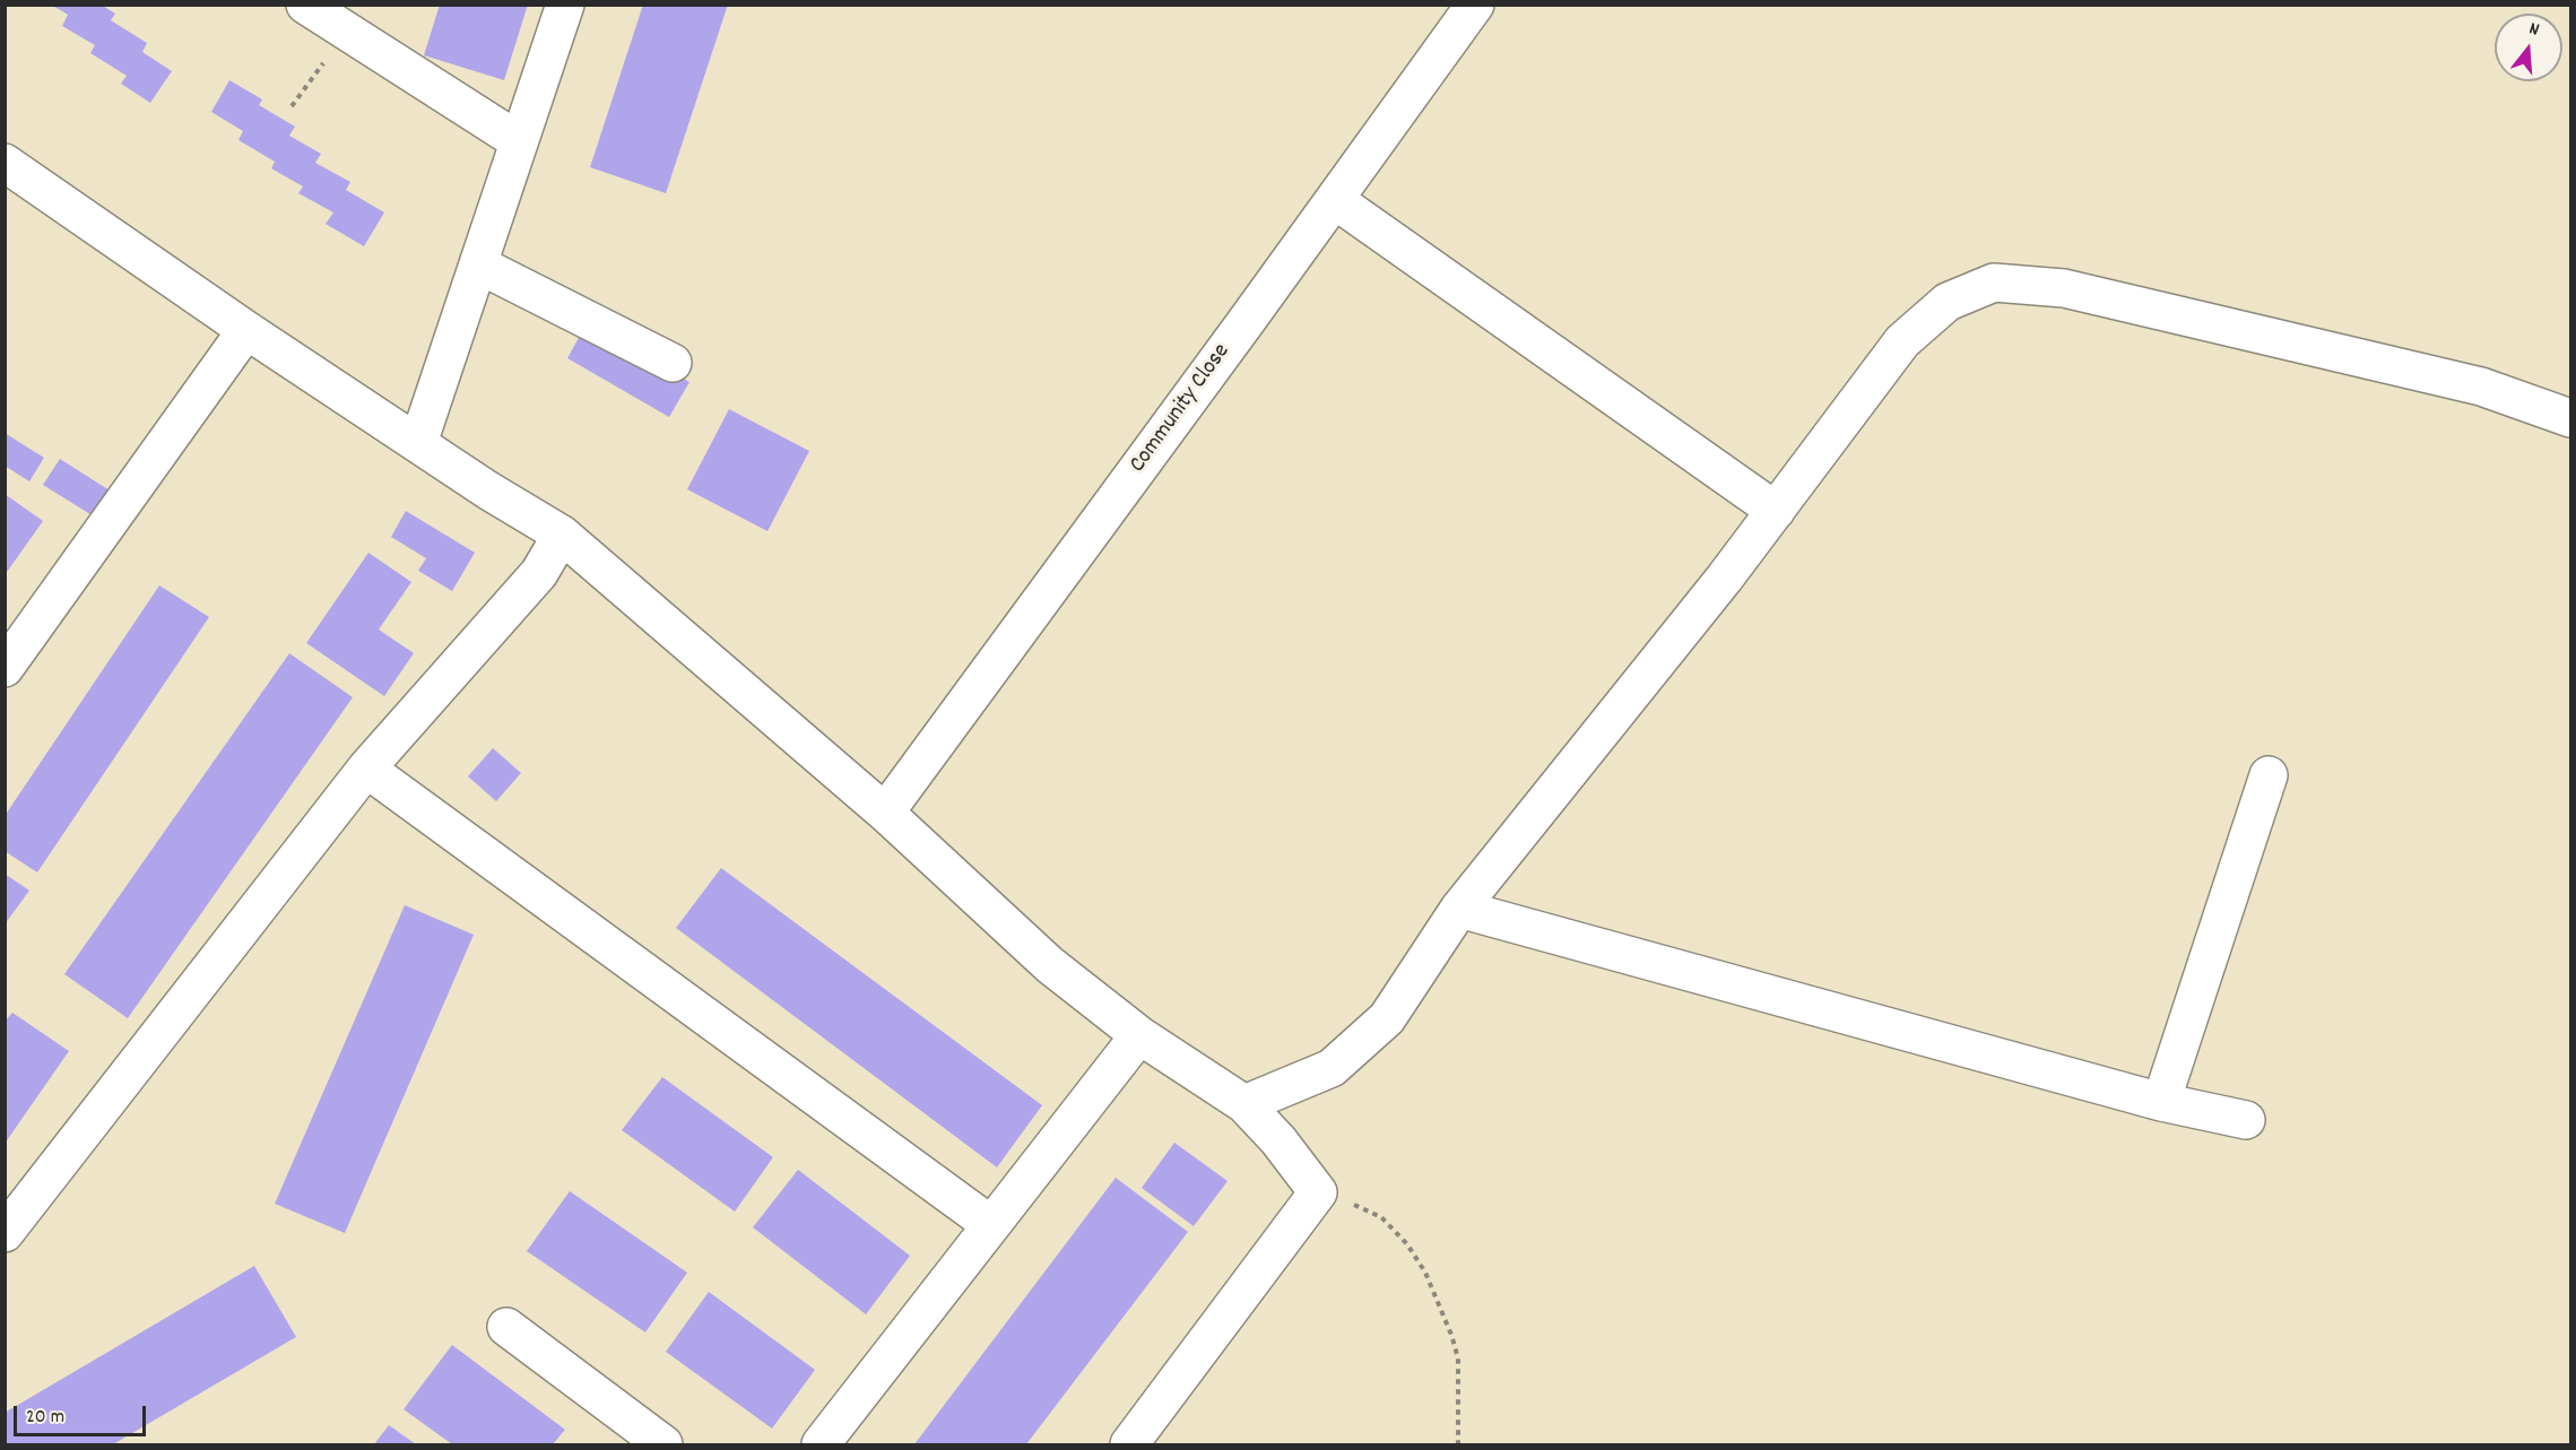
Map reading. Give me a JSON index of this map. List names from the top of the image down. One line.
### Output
{"streets":{"street":["Community Close"]},"scale_bar":"20 m","north":"top"}
